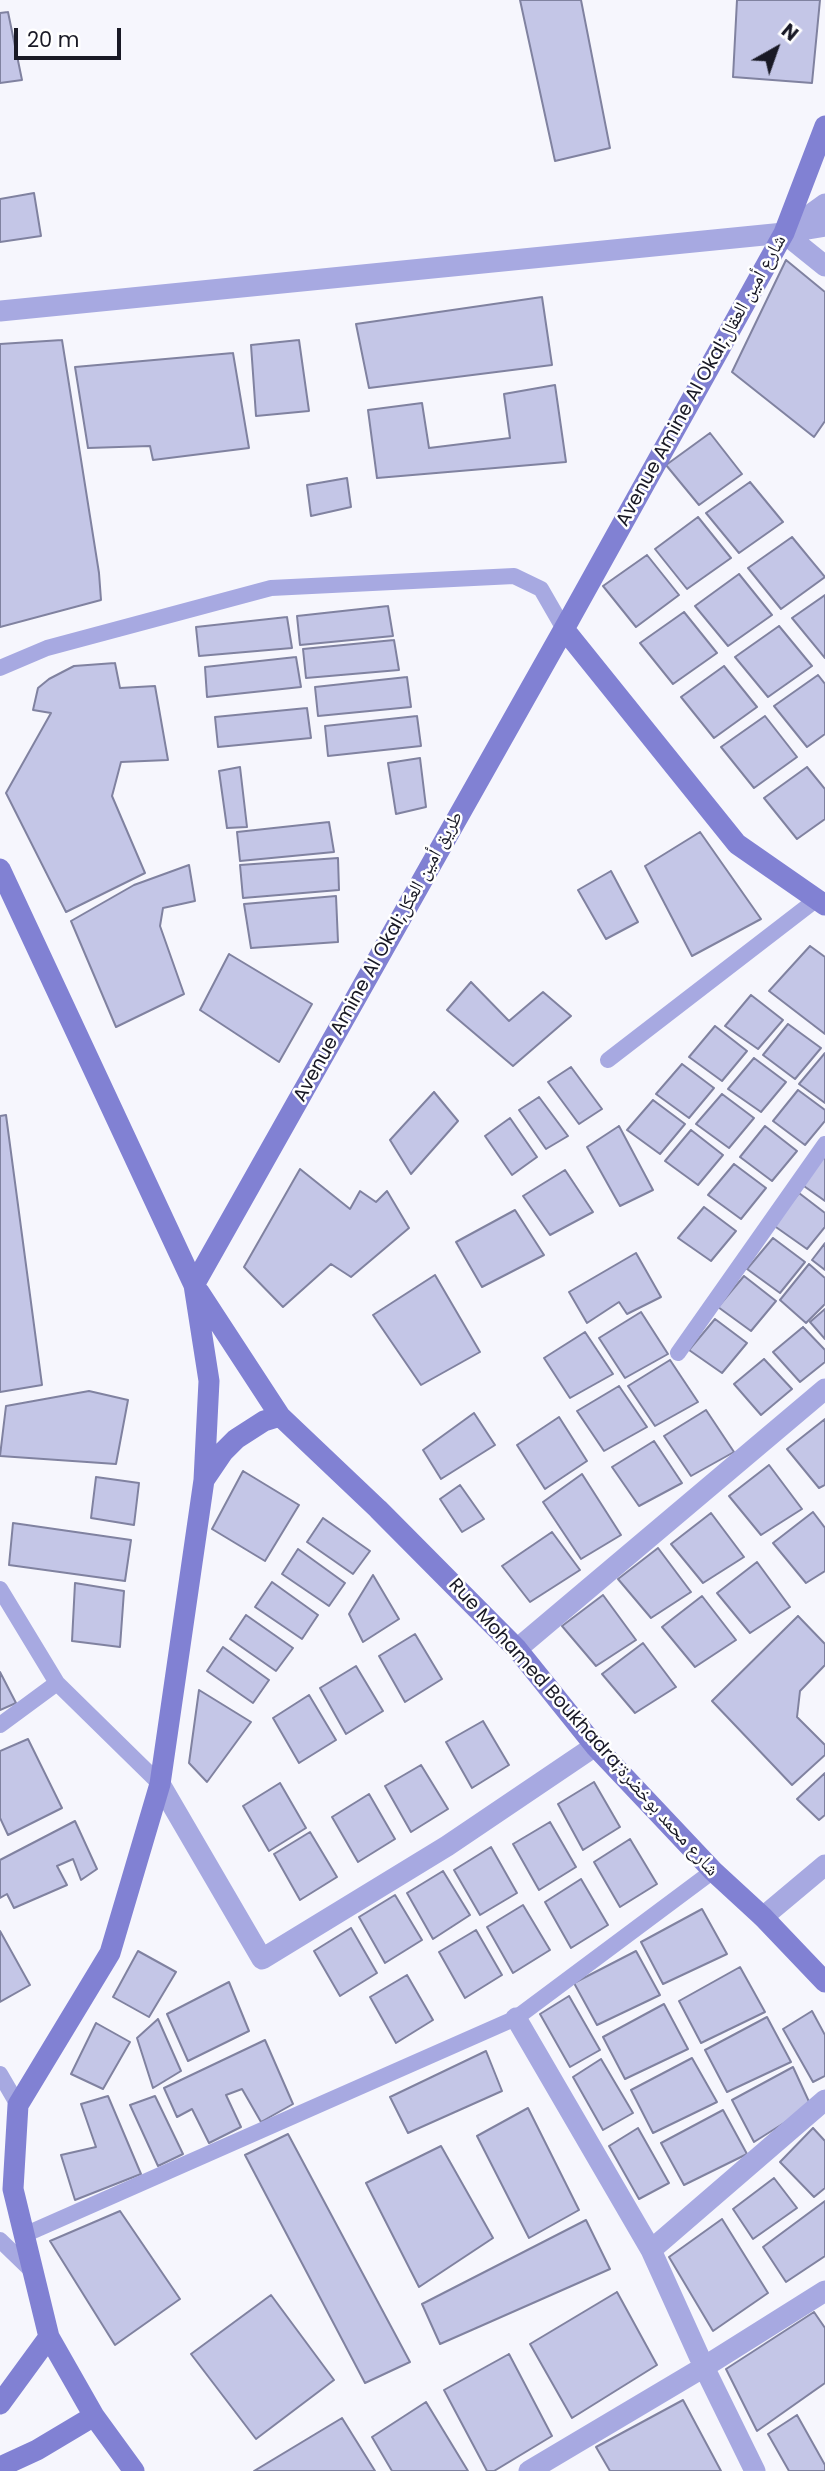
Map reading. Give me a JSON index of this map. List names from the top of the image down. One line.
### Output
{"streets":{"street":["Avenue Amine Al Okal;شارع أمين العقال","Avenue Amine Al Okal;طريق أمين العكل","Rue Mohamed Boukhadra;شارع محمد بوخضرة"]},"crossings":[["Avenue Amine Al Okal;شارع أمين العقال","Avenue Amine Al Okal;طريق أمين العكل"],["Avenue Amine Al Okal;طريق أمين العكل","Rue Mohamed Boukhadra;شارع محمد بوخضرة"]],"scale_bar":"20 m","north":"top right"}
